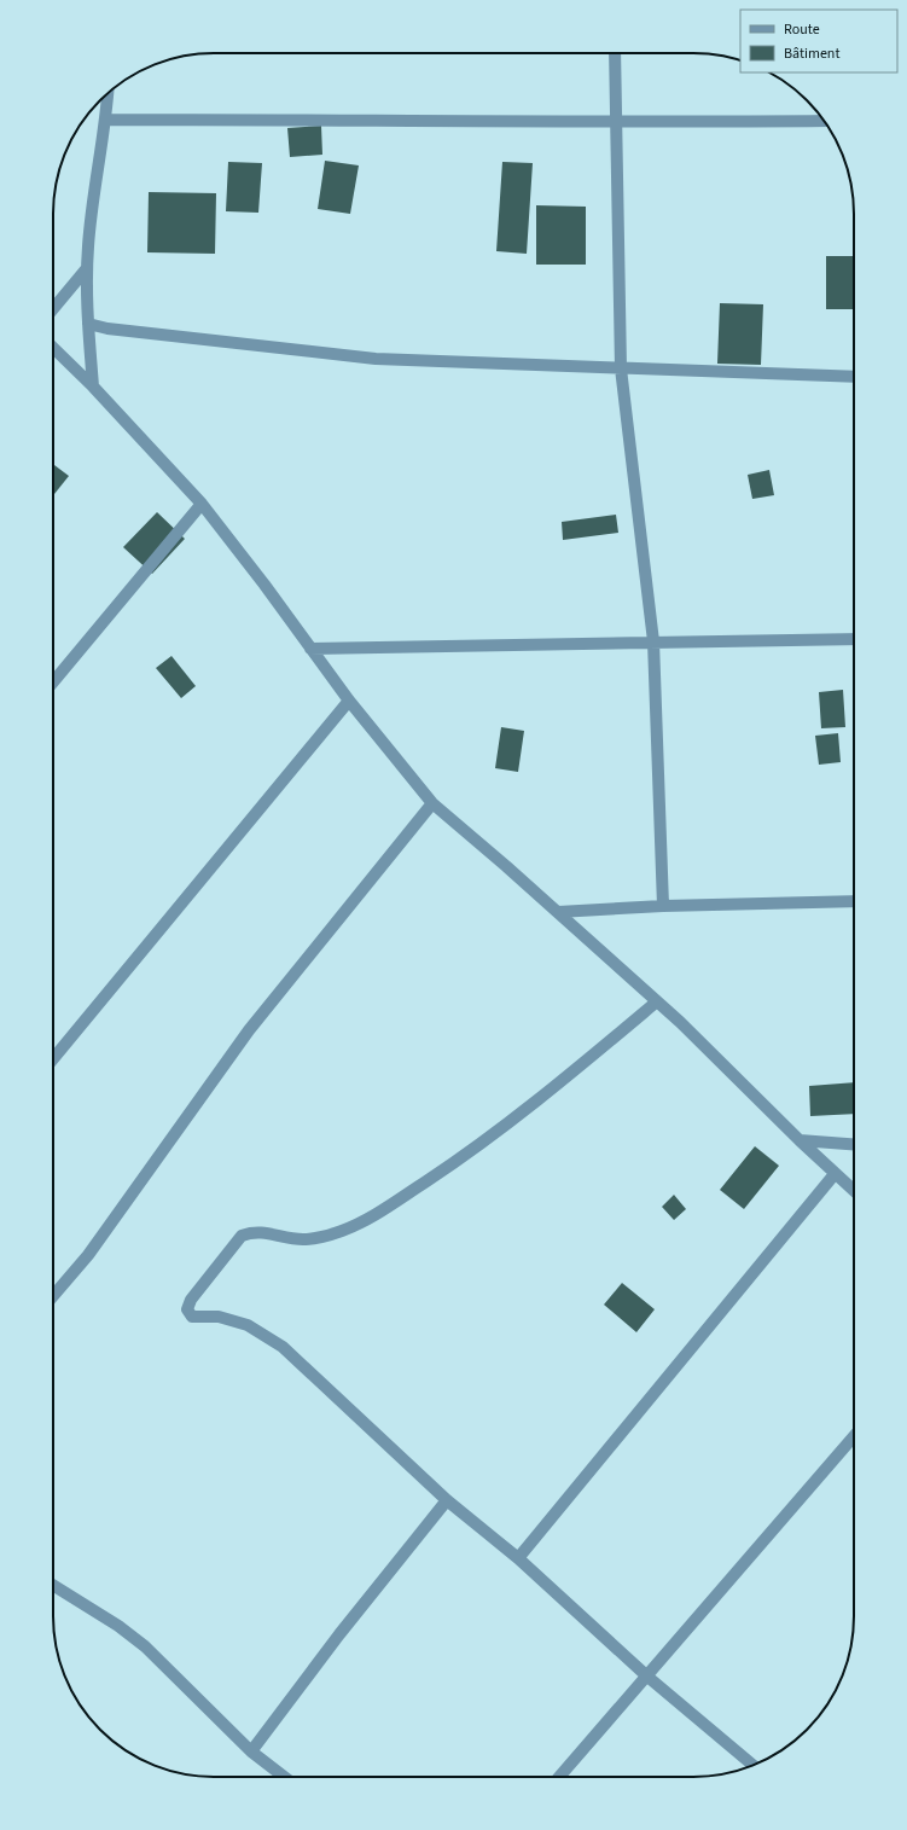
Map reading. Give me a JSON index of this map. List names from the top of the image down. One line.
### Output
{"legend":["Route","Bâtiment"]}
